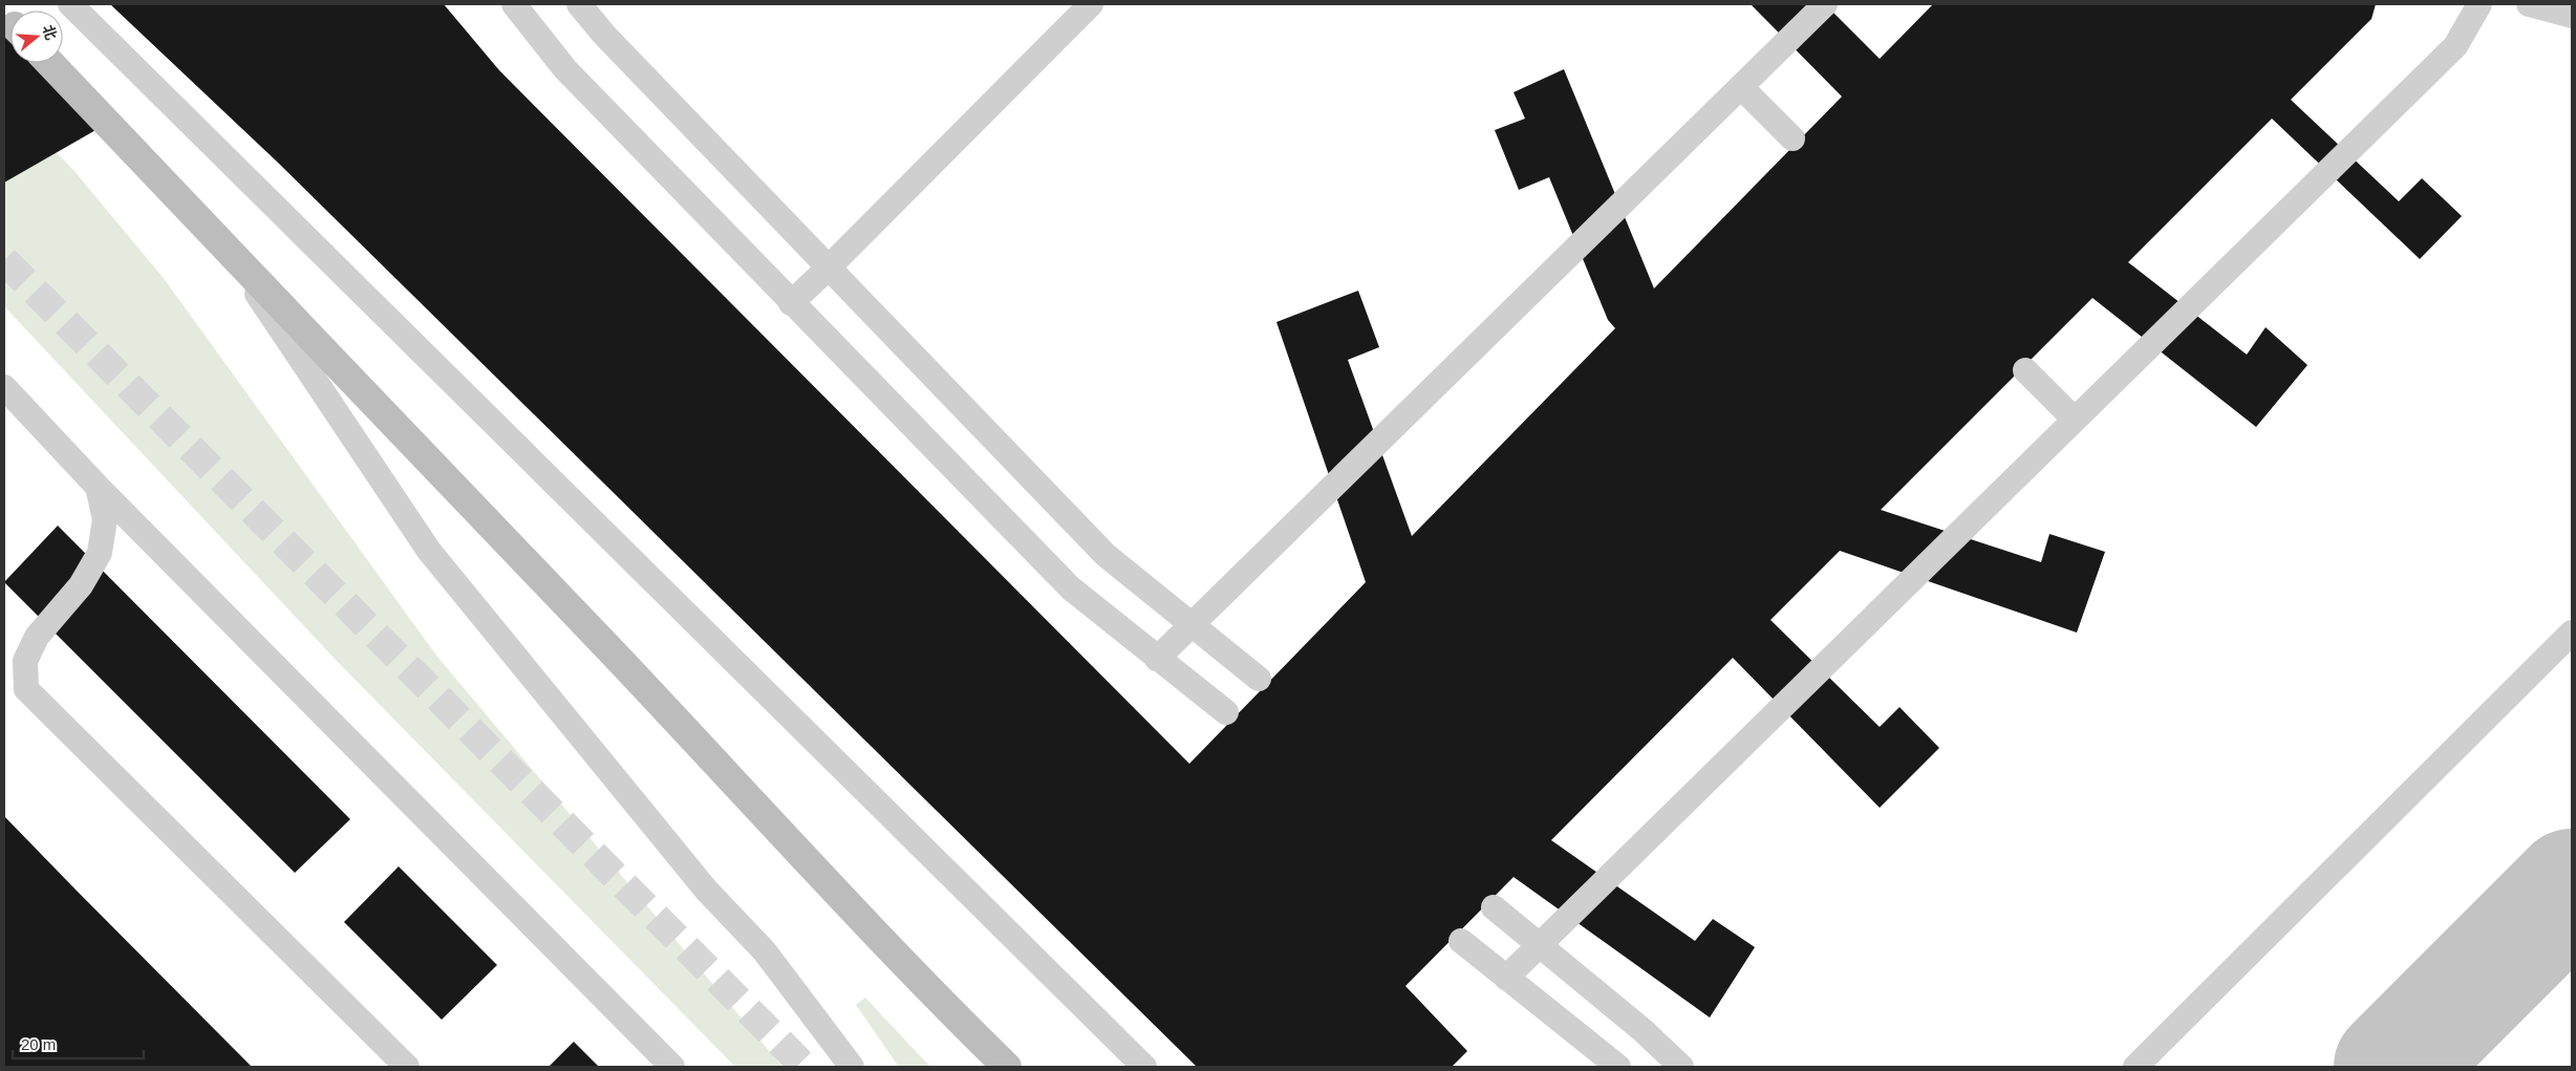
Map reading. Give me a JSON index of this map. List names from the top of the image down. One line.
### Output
{"scale_bar":"20 m","north":"right"}
